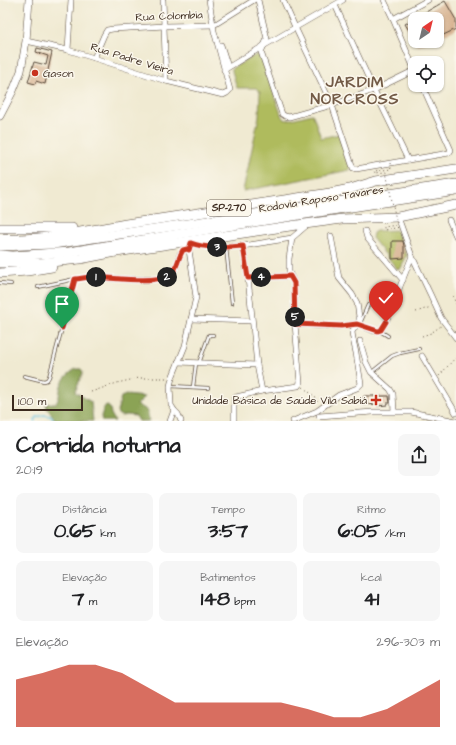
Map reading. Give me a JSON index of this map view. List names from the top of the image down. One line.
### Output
{"streets":{"highway":["Rodovia Raposo Tavares","SP-270"],"street":["Rua Colombia","Rua Padre Vieira"]},"crossings":[["Rua Colombia","Rua Padre Vieira"]],"districts":["JARDIM NORCROSS"],"places":{"other":["Gason"],"health":["Unidade Básica de Saúde Vila Sabiá"]},"scale_bar":"100 m","north":"top right","page":{"pins":["3","1","2","4","5"],"scale":"100 m","heading":["Corrida noturna","20:19"],"stats":[["Distância","0.65 km"],["Tempo","3:57"],["Ritmo","6:05 /km"],["Elevação","7 m"],["Batimentos","148 bpm"],["kcal","41"]],"chart":["Elevação","296–303 m"]}}
